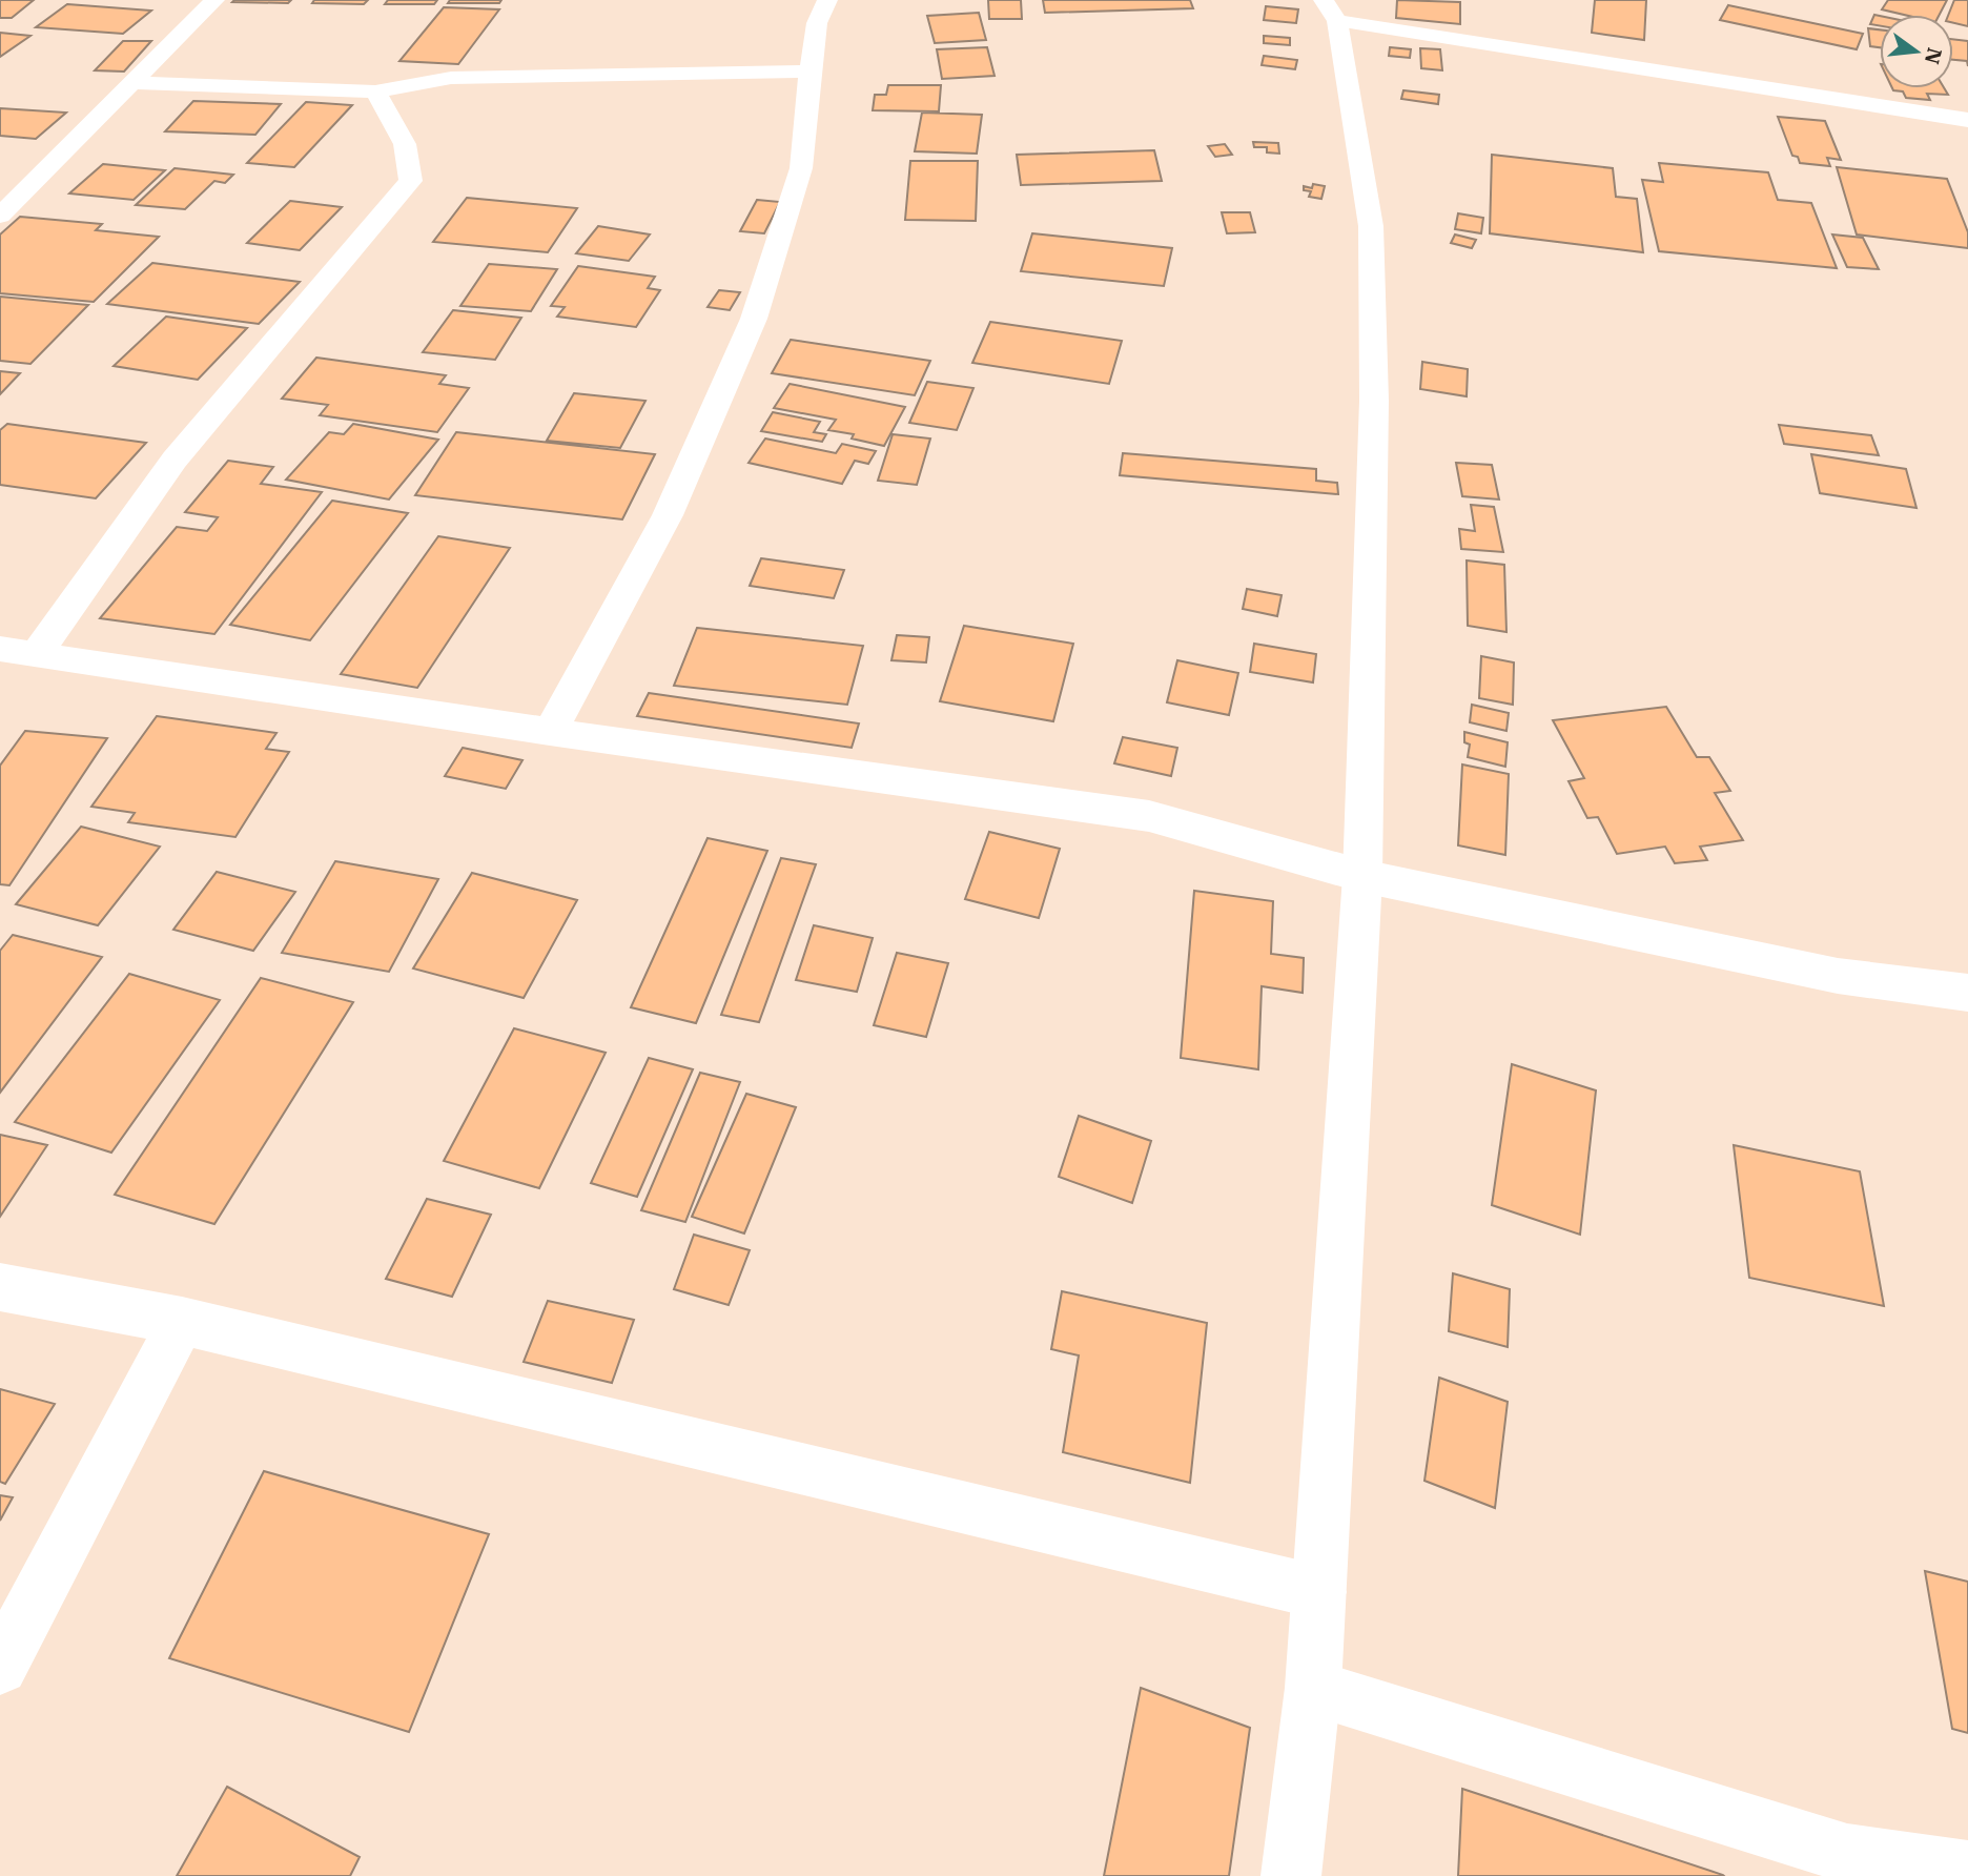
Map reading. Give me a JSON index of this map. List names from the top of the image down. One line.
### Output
{"north":"right"}
